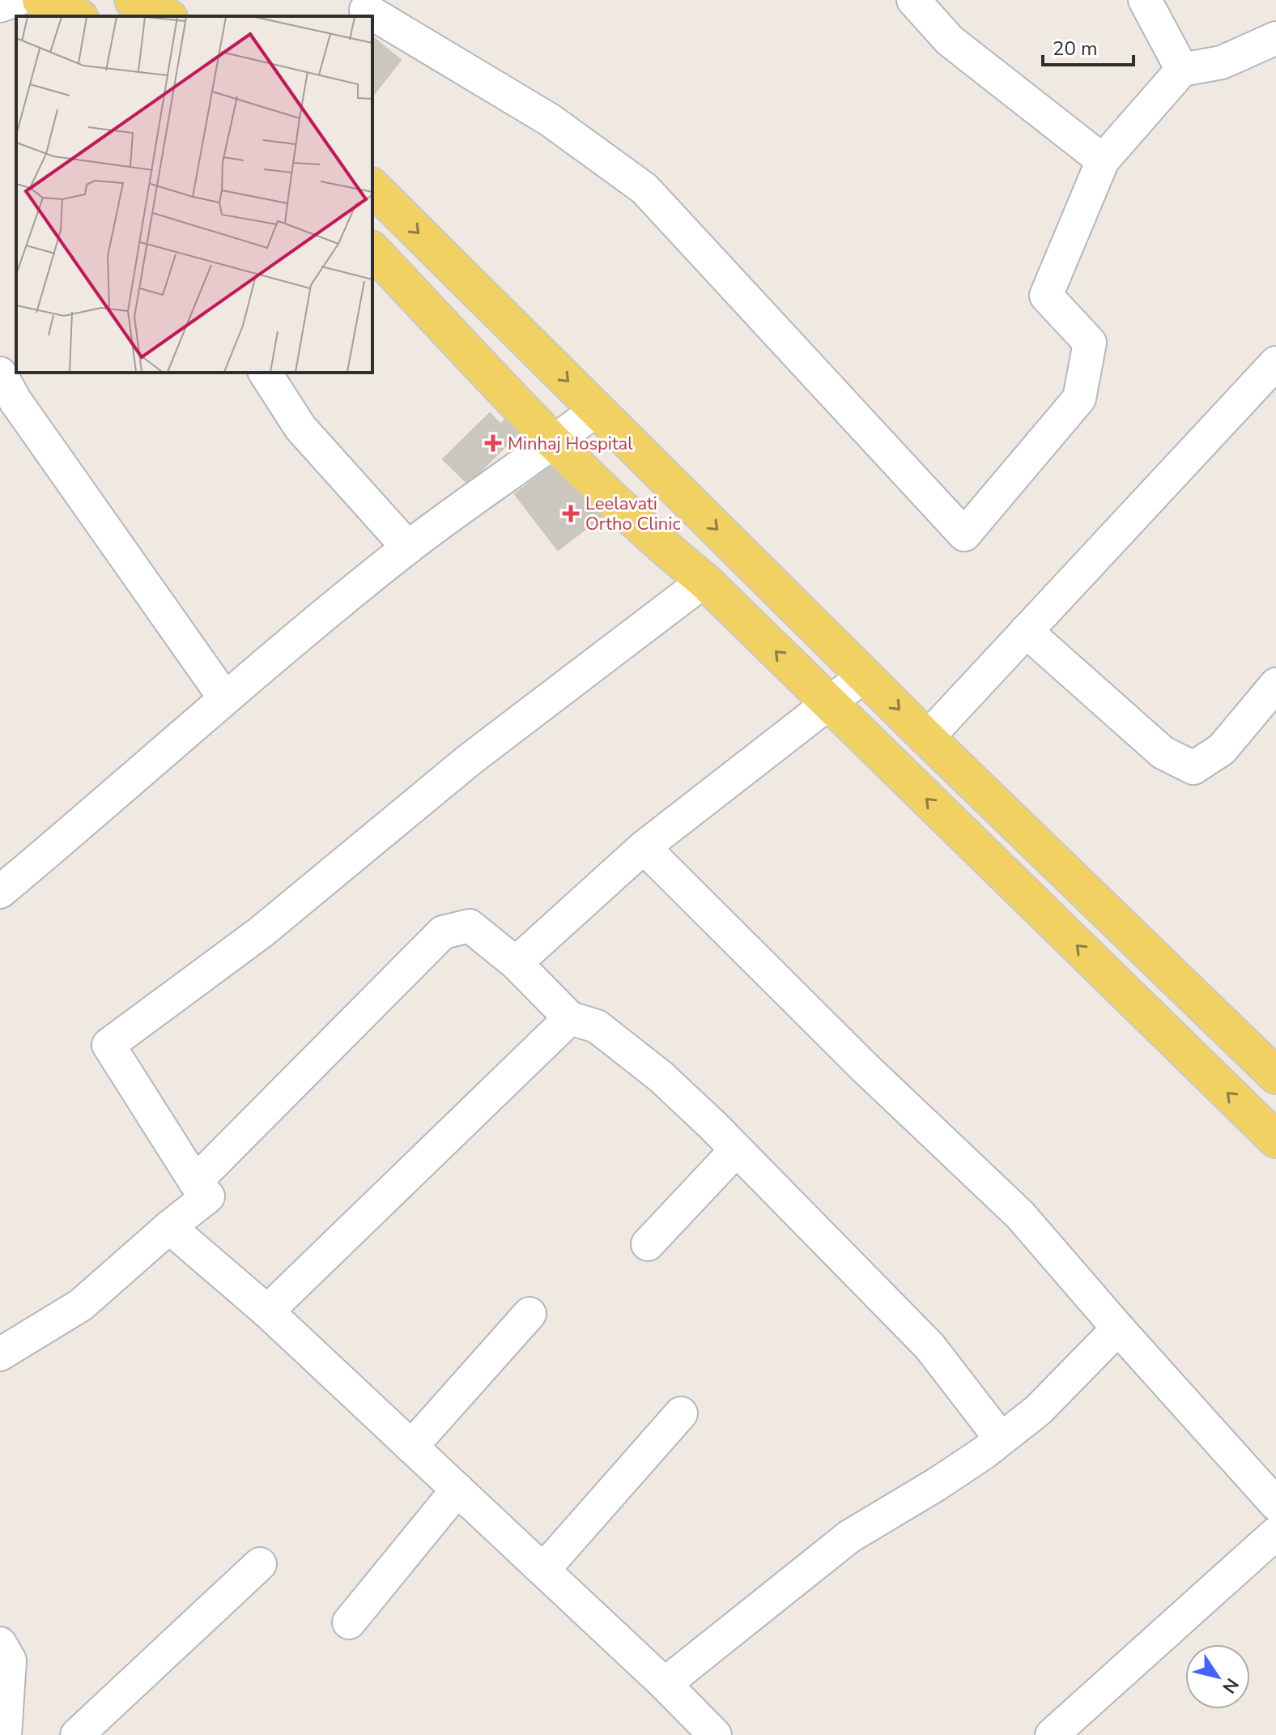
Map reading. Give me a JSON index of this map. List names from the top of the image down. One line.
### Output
{"places":{"health":["Minhaj Hospital","Leelavati Ortho Clinic"]},"scale_bar":"20 m","north":"bottom right"}
